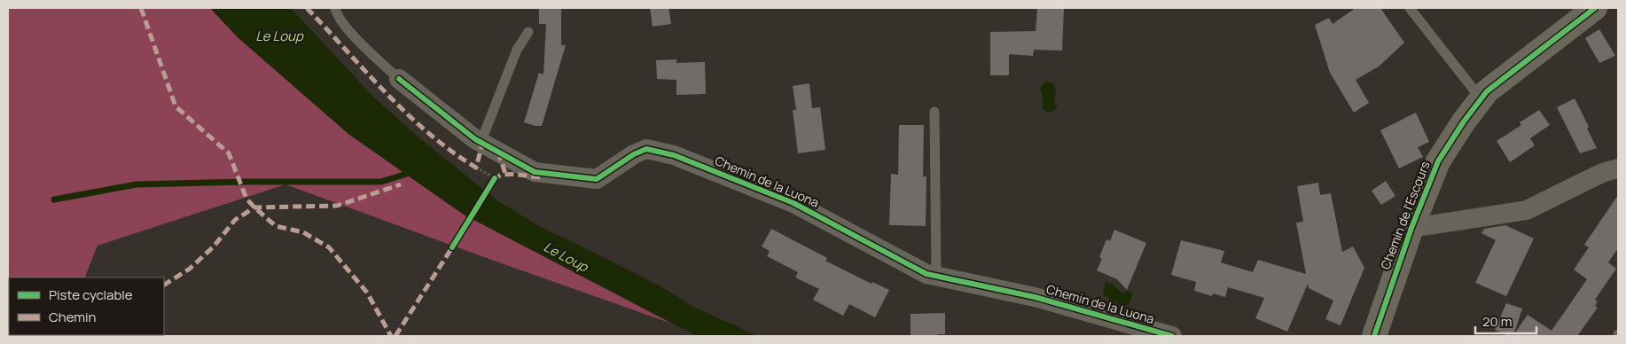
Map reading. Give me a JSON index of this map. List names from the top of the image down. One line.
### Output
{"streets":{"street":["Chemin de la Luona","Chemin de l'Escours"]},"water":["Le Loup"],"legend":["Piste cyclable","Chemin"],"scale_bar":"20 m"}
